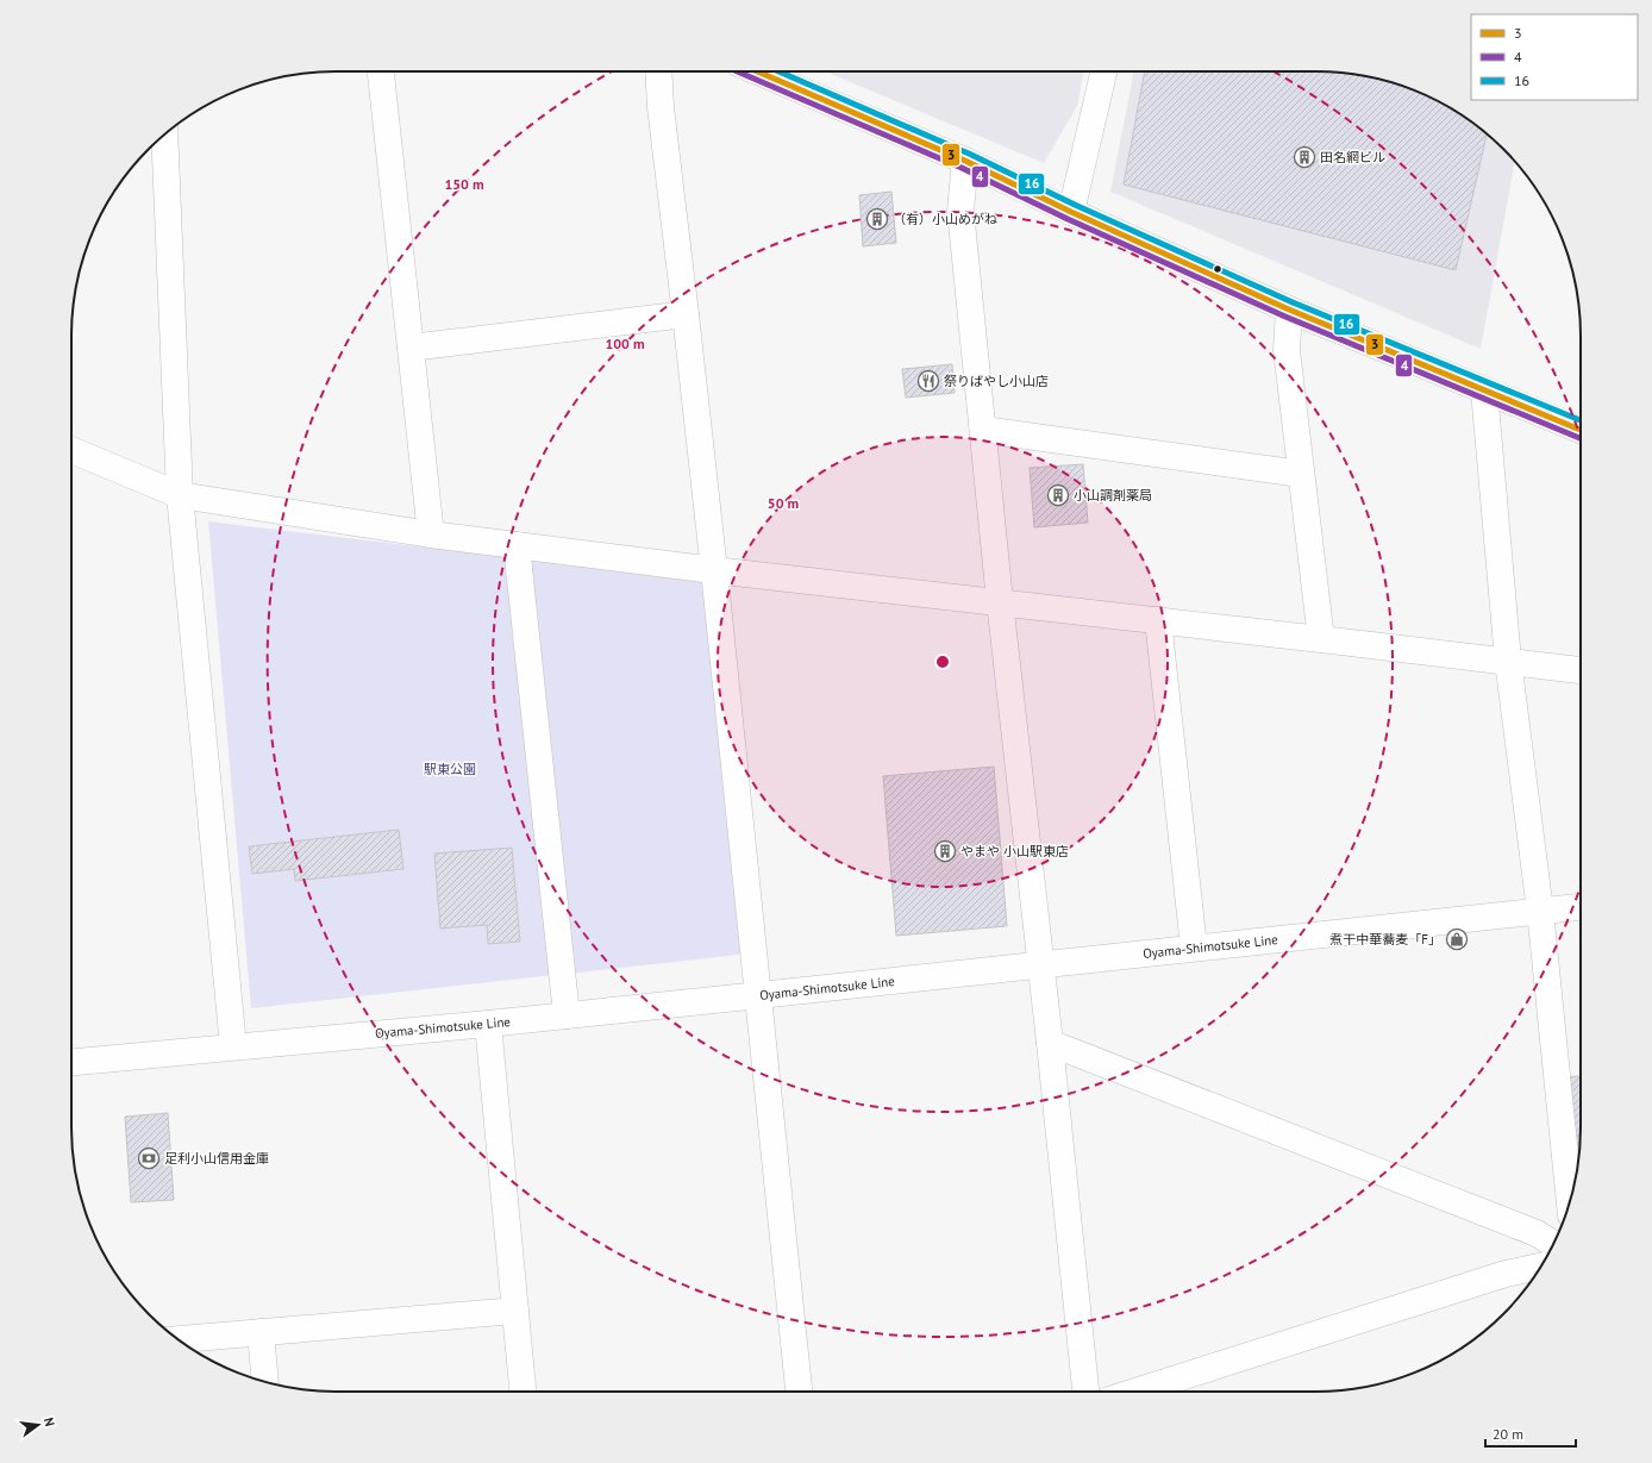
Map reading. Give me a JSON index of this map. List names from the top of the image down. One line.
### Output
{"streets":{"street":["Oyama-Shimotsuke Line"]},"parks":["駅東公園"],"places":{"building":["田名網ビル","（有）小山めがね","小山調剤薬局","やまや 小山駅東店"],"restaurant":["祭りばやし小山店"],"shop":["煮干中華蕎麦「F」"],"bank":["足利小山信用金庫"]},"lines":["transit line 3","transit line 4","transit line 16"],"legend":["3","4","16"],"scale_bar":"20 m","north":"right","rings":["150 m","100 m","50 m"]}
